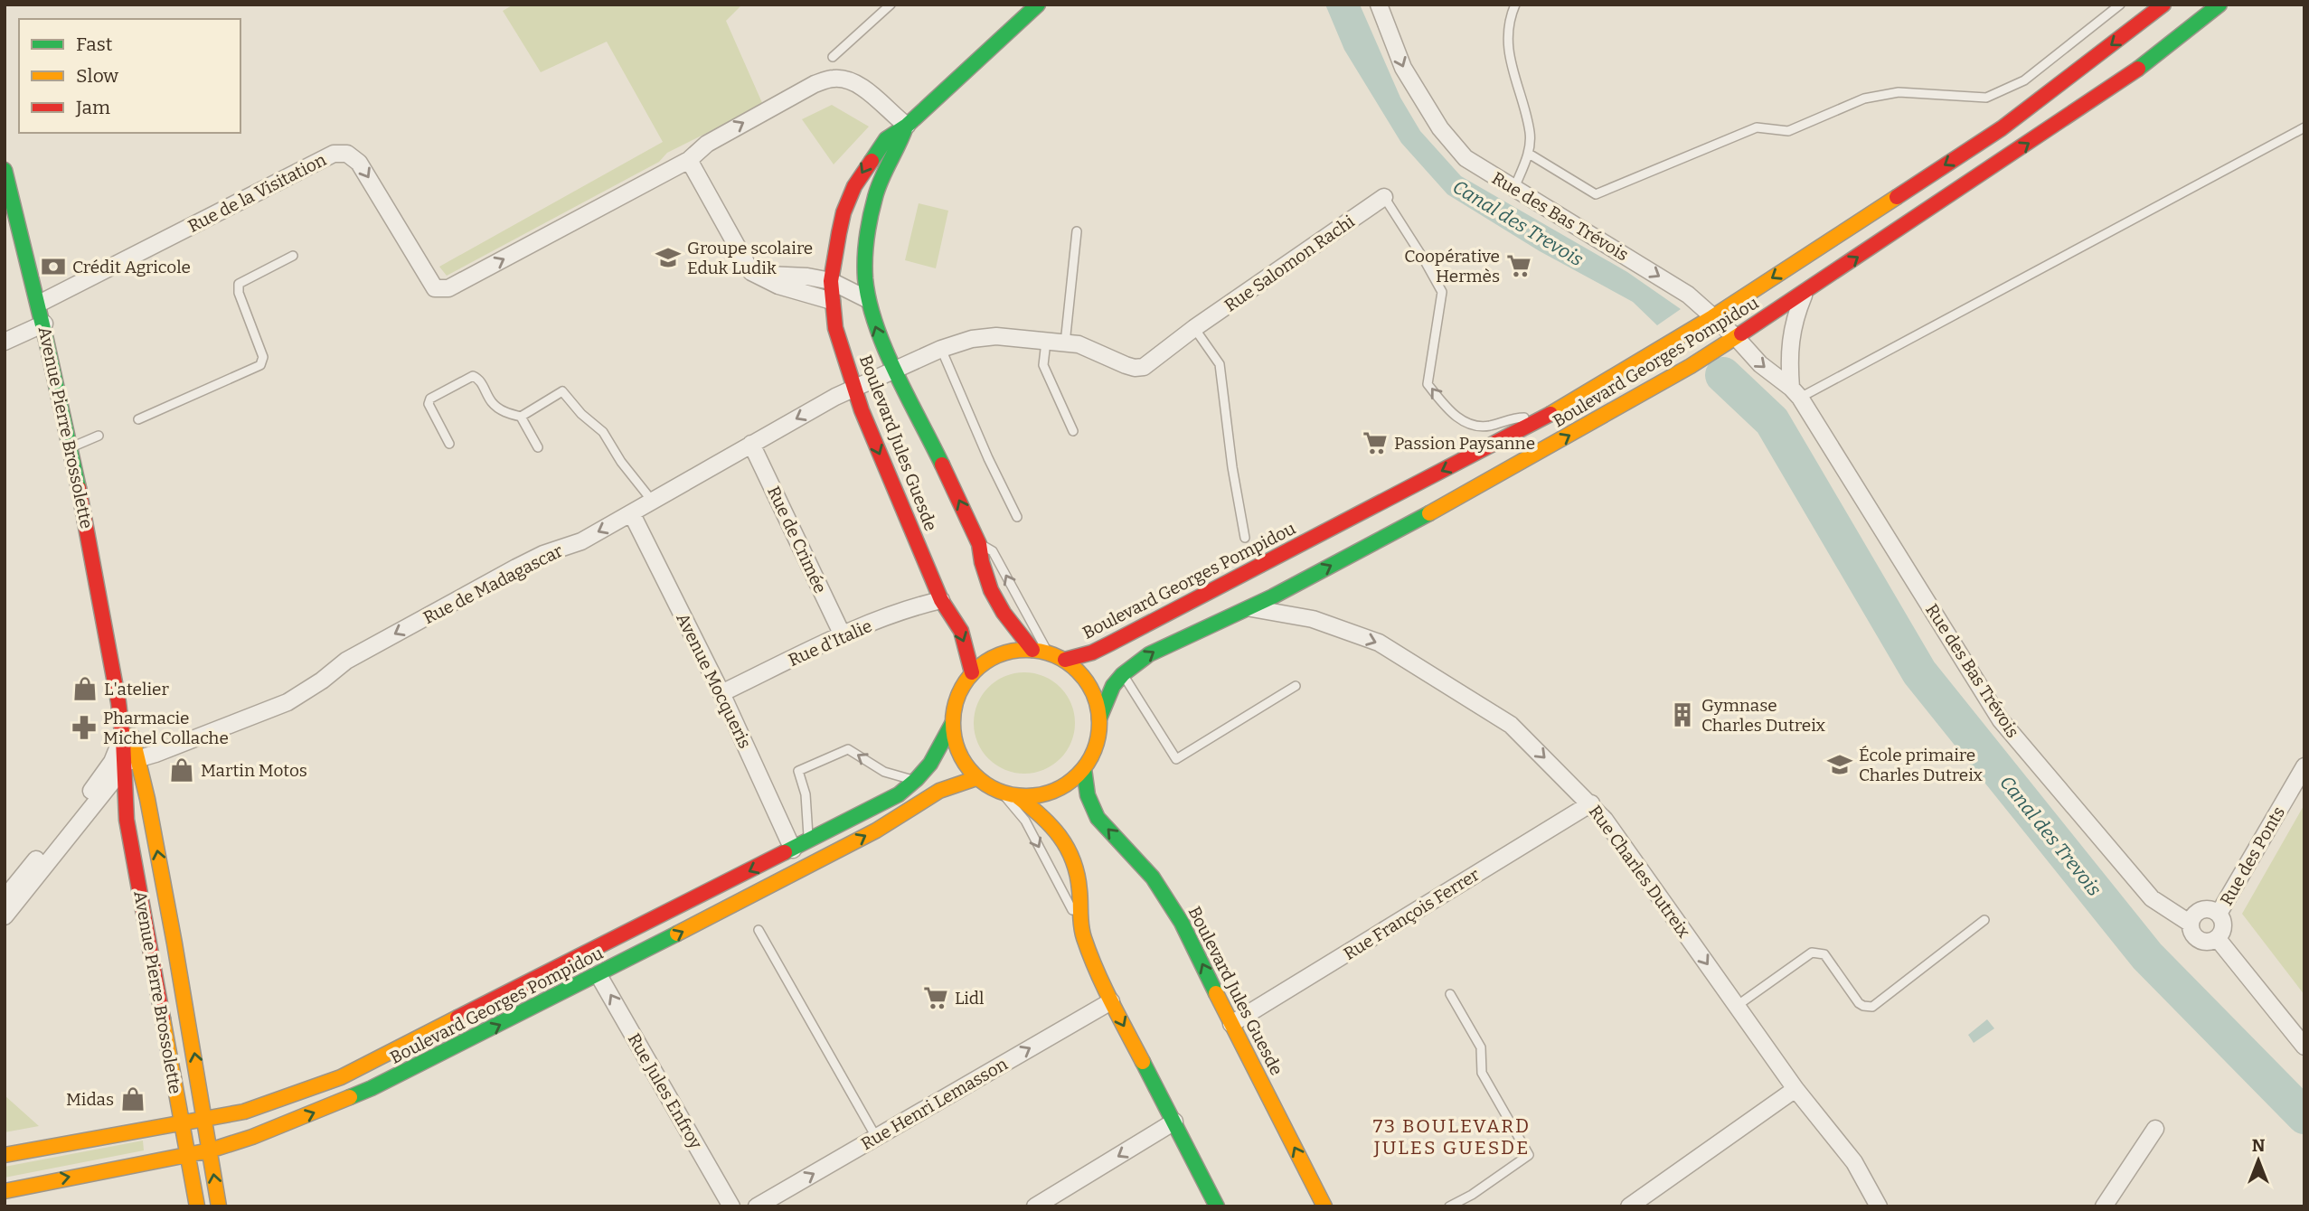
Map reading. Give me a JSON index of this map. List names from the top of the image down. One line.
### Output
{"streets":{"main road":["Boulevard Georges Pompidou","Avenue Pierre Brossolette","Boulevard Jules Guesde"],"street":["Rue de la Visitation","Rue des Bas Trévois","Rue Salomon Rachi","Rue de Crimée","Rue de Madagascar","Rue d'Italie","Avenue Mocqueris","Rue des Ponts","Rue Charles Dutreix","Rue François Ferrer","Rue Jules Enfroy","Rue Henri Lemasson"]},"crossings":[["Rue de la Visitation","Avenue Pierre Brossolette"],["Rue de la Visitation","Boulevard Jules Guesde"],["Rue des Bas Trévois","Boulevard Georges Pompidou"],["Rue des Bas Trévois","Rue des Ponts"],["Rue Salomon Rachi","Boulevard Jules Guesde"],["Rue Salomon Rachi","Rue de Madagascar"],["Boulevard Georges Pompidou","Avenue Pierre Brossolette"],["Boulevard Georges Pompidou","Boulevard Jules Guesde"],["Boulevard Georges Pompidou","Avenue Mocqueris"],["Boulevard Georges Pompidou","Rue Charles Dutreix"],["Boulevard Georges Pompidou","Rue Jules Enfroy"],["Avenue Pierre Brossolette","Rue de Madagascar"],["Boulevard Jules Guesde","Rue de Madagascar"],["Boulevard Jules Guesde","Rue d'Italie"],["Boulevard Jules Guesde","Rue François Ferrer"],["Rue de Crimée","Rue de Madagascar"],["Rue de Crimée","Rue d'Italie"],["Rue de Madagascar","Avenue Mocqueris"],["Rue d'Italie","Avenue Mocqueris"],["Rue Charles Dutreix","Rue François Ferrer"]],"one_way":["Rue de la Visitation","Rue des Bas Trévois","Rue de Madagascar","Rue Charles Dutreix","Rue Jules Enfroy"],"districts":["73 BOULEVARD JULES GUESDE"],"water":["Canal des Trevois"],"places":{"school or university":["Groupe scolaire Eduk Ludik","École primaire Charles Dutreix"],"supermarket":["Coopérative Hermès","Passion Paysanne","Lidl"],"bank":["Crédit Agricole"],"shop":["L'atelier","Martin Motos","Midas"],"building":["Gymnase Charles Dutreix"],"pharmacy":["Pharmacie Michel Collache"]},"legend":["Fast","Slow","Jam"],"north":"top"}
